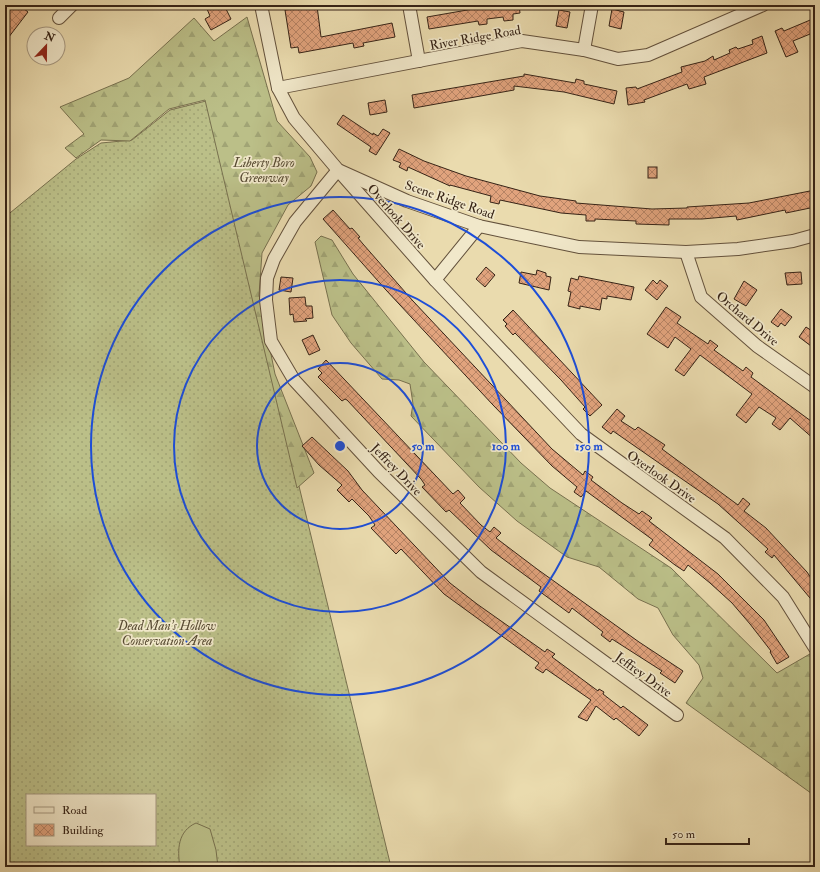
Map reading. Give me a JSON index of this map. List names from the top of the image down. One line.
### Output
{"streets":{"street":["River Ridge Road","Scene Ridge Road","Overlook Drive","Orchard Drive","Jeffrey Drive"]},"crossings":[["River Ridge Road","Scene Ridge Road"],["Scene Ridge Road","Overlook Drive"],["Scene Ridge Road","Orchard Drive"],["Scene Ridge Road","Jeffrey Drive"],["Overlook Drive","Jeffrey Drive"]],"parks":["Liberty Boro Greenway","Dead Man's Hollow Conservation Area"],"legend":["Road","Building"],"scale_bar":"50 m","north":"top","rings":["50 m","100 m","150 m"]}
